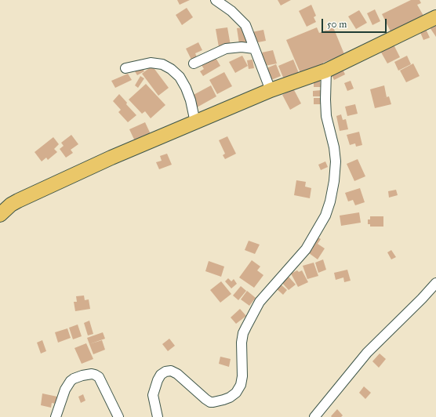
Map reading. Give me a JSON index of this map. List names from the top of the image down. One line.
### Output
{"scale_bar":"50 m"}
